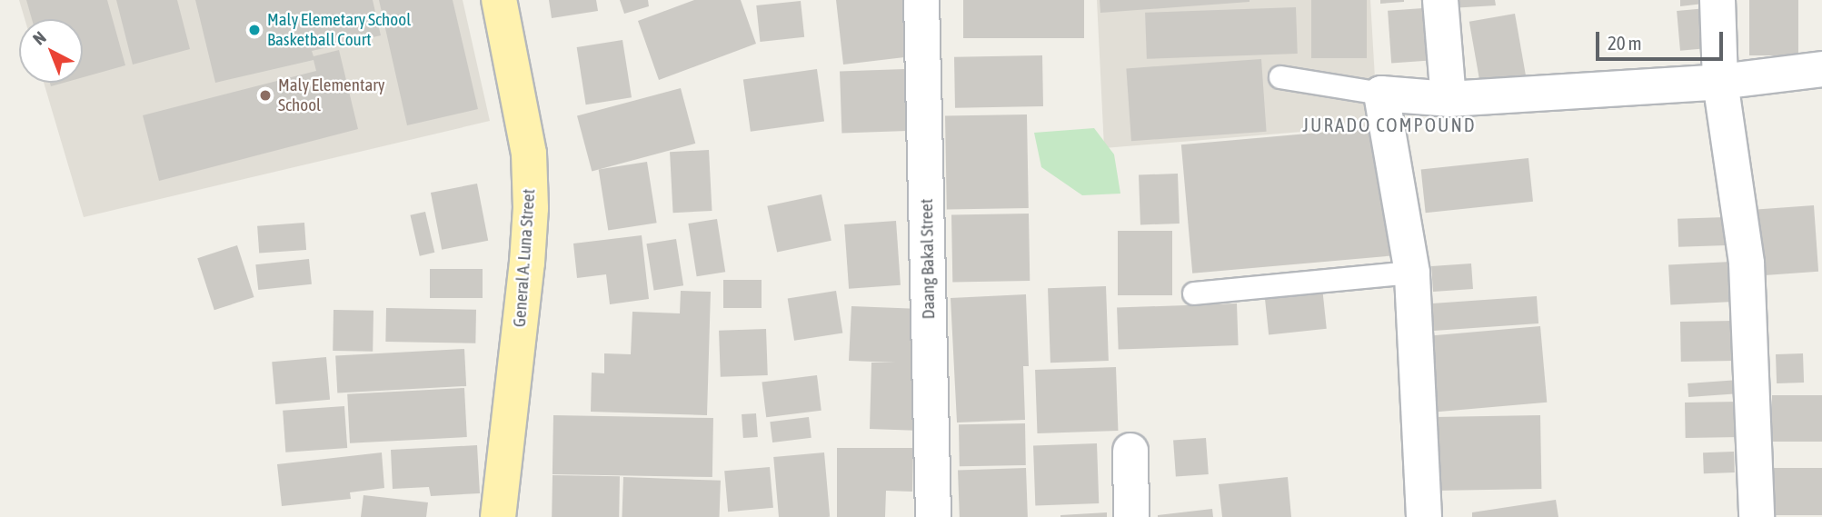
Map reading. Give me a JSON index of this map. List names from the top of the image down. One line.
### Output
{"streets":{"main road":["General A. Luna Street"],"street":["Daang Bakal Street"]},"districts":["JURADO COMPOUND"],"places":["Maly Elemetary School Basketball Court","Maly Elementary School"],"scale_bar":"20 m","north":"top left"}
